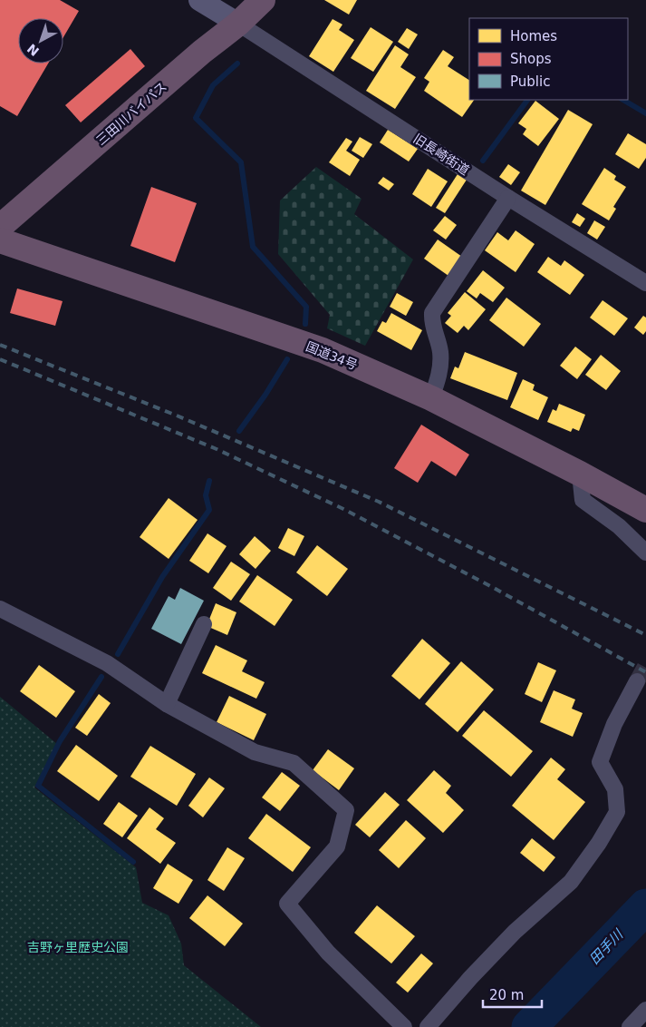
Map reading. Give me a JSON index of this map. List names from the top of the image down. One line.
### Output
{"streets":{"highway":["三田川バイパス","国道34号"],"street":["旧長崎街道"]},"crossings":[["三田川バイパス","旧長崎街道"]],"water":["田手川"],"parks":["吉野ヶ里歴史公園"],"legend":["Homes","Shops","Public"],"scale_bar":"20 m","north":"bottom left"}
